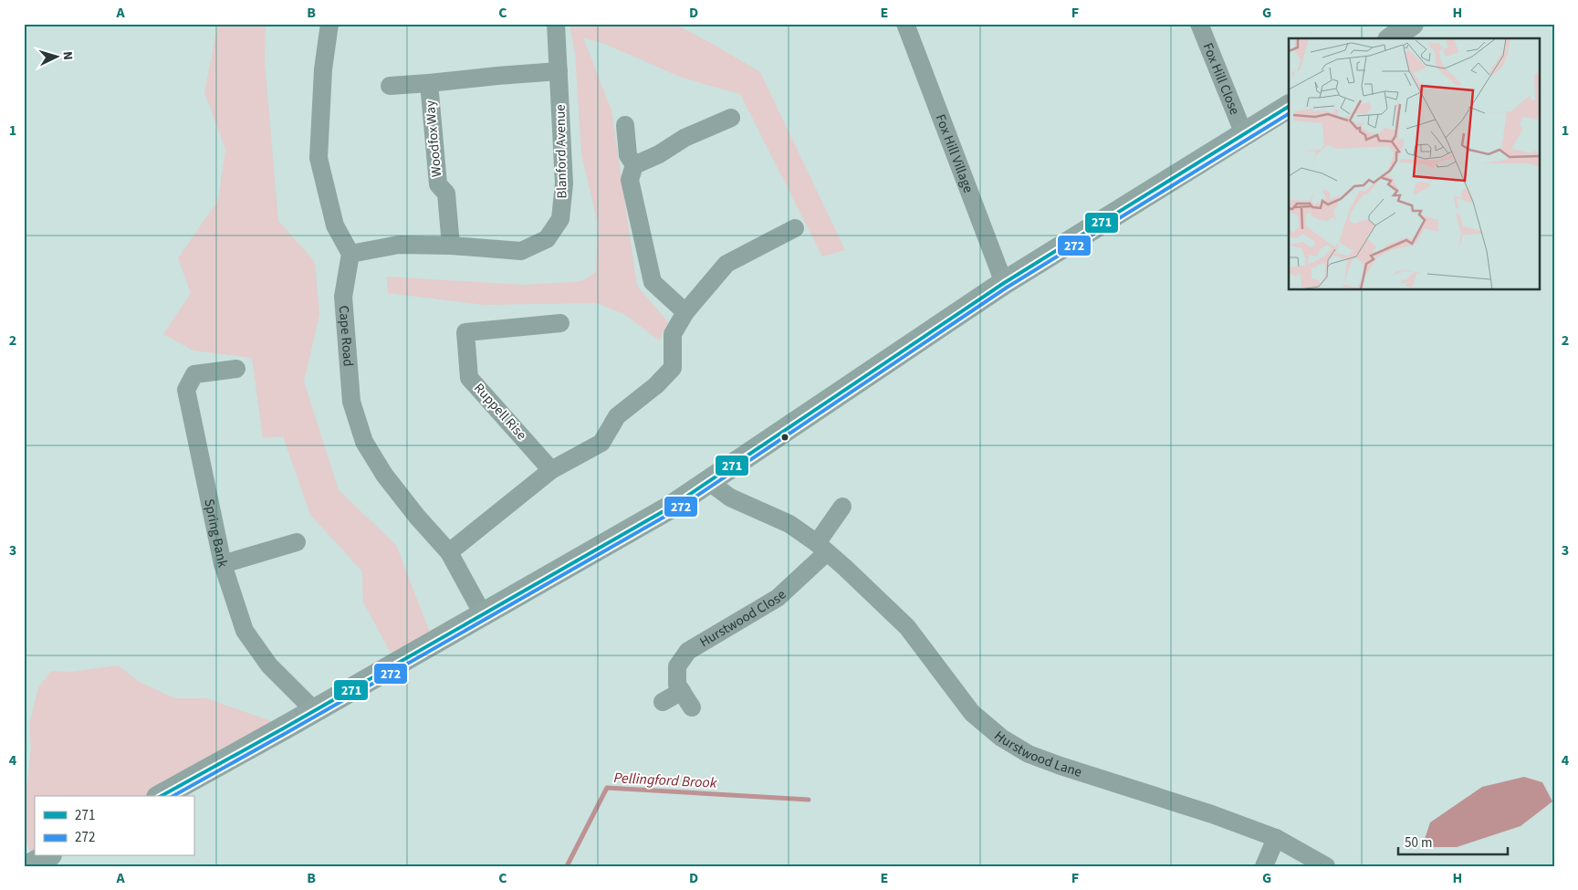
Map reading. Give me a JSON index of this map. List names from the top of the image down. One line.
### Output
{"streets":{"street":["Fox Hill Close","Woodfox Way","Blanford Avenue","Fox Hill Village","Cape Road","Ruppell Rise","Spring Bank","Hurstwood Close","Hurstwood Lane"]},"crossings":[["Woodfox Way","Blanford Avenue"],["Blanford Avenue","Cape Road"],["Hurstwood Close","Hurstwood Lane"]],"water":["Pellingford Brook"],"lines":["transit line 271","transit line 272"],"legend":["271","272"],"scale_bar":"50 m","north":"right","grid":{"columns":["A","B","C","D","E","F","G","H"],"rows":["1","2","3","4"]}}
